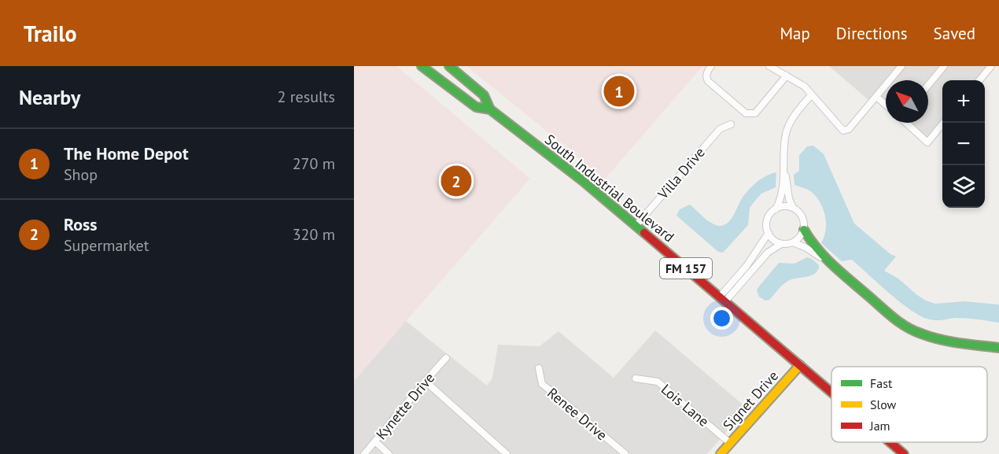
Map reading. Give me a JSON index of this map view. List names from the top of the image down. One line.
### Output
{"streets":{"main road":["South Industrial Boulevard","FM 157","Signet Drive"],"street":["Villa Drive","Lois Lane","Kynette Drive","Renee Drive"]},"crossings":[["Villa Drive","South Industrial Boulevard"],["South Industrial Boulevard","Signet Drive"],["Signet Drive","Lois Lane"]],"legend":["Fast","Slow","Jam"],"north":"top left","page":{"header":"Trailo","nav":["Map","Directions","Saved"],"heading":["Nearby","2 results"],"pins":["1","2"],"map_buttons":["+","−"],"list":[{"mark":"1","name":"The Home Depot","note":"Shop","value":"270 m"},{"mark":"2","name":"Ross","note":"Supermarket","value":"320 m"}]}}
